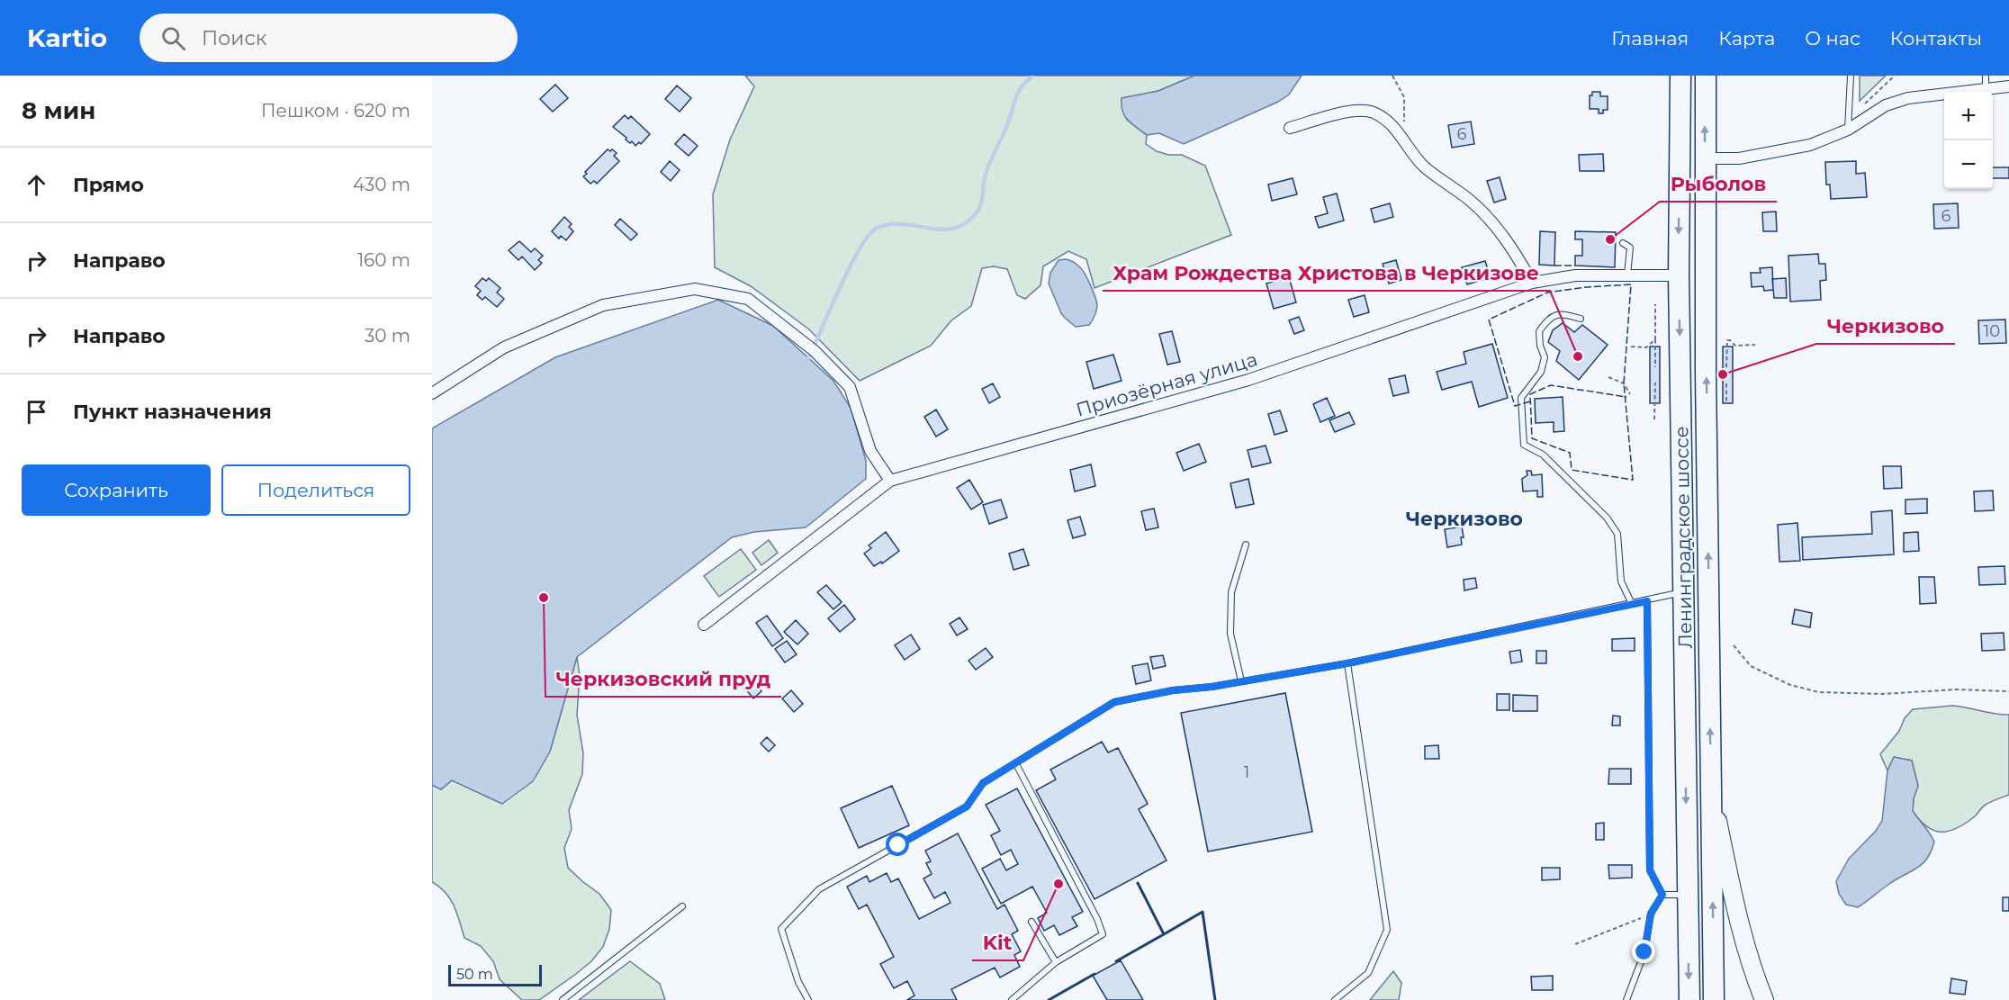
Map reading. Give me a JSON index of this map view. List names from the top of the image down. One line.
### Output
{"streets":{"highway":["Ленинградское шоссе"],"street":["Приозёрная улица"]},"crossings":[["Приозёрная улица","Ленинградское шоссе"]],"districts":["Черкизово"],"places":["Рыболов","Храм Рождества Христова в Черкизове","Черкизово","Черкизовский пруд","Kit"],"house_numbers":["6","6","10","1"],"scale_bar":"50 m","page":{"header":"Kartio","search":"Поиск","nav":["Главная","Карта","О нас","Контакты"],"heading":["8 мин","Пешком · 620 m"],"map_buttons":["+","−"],"list":[["Прямо","430 m"],["Направо","160 m"],["Направо","30 m"],"Пункт назначения"],"buttons":["Сохранить","Поделиться"],"scale":"50 m"}}
